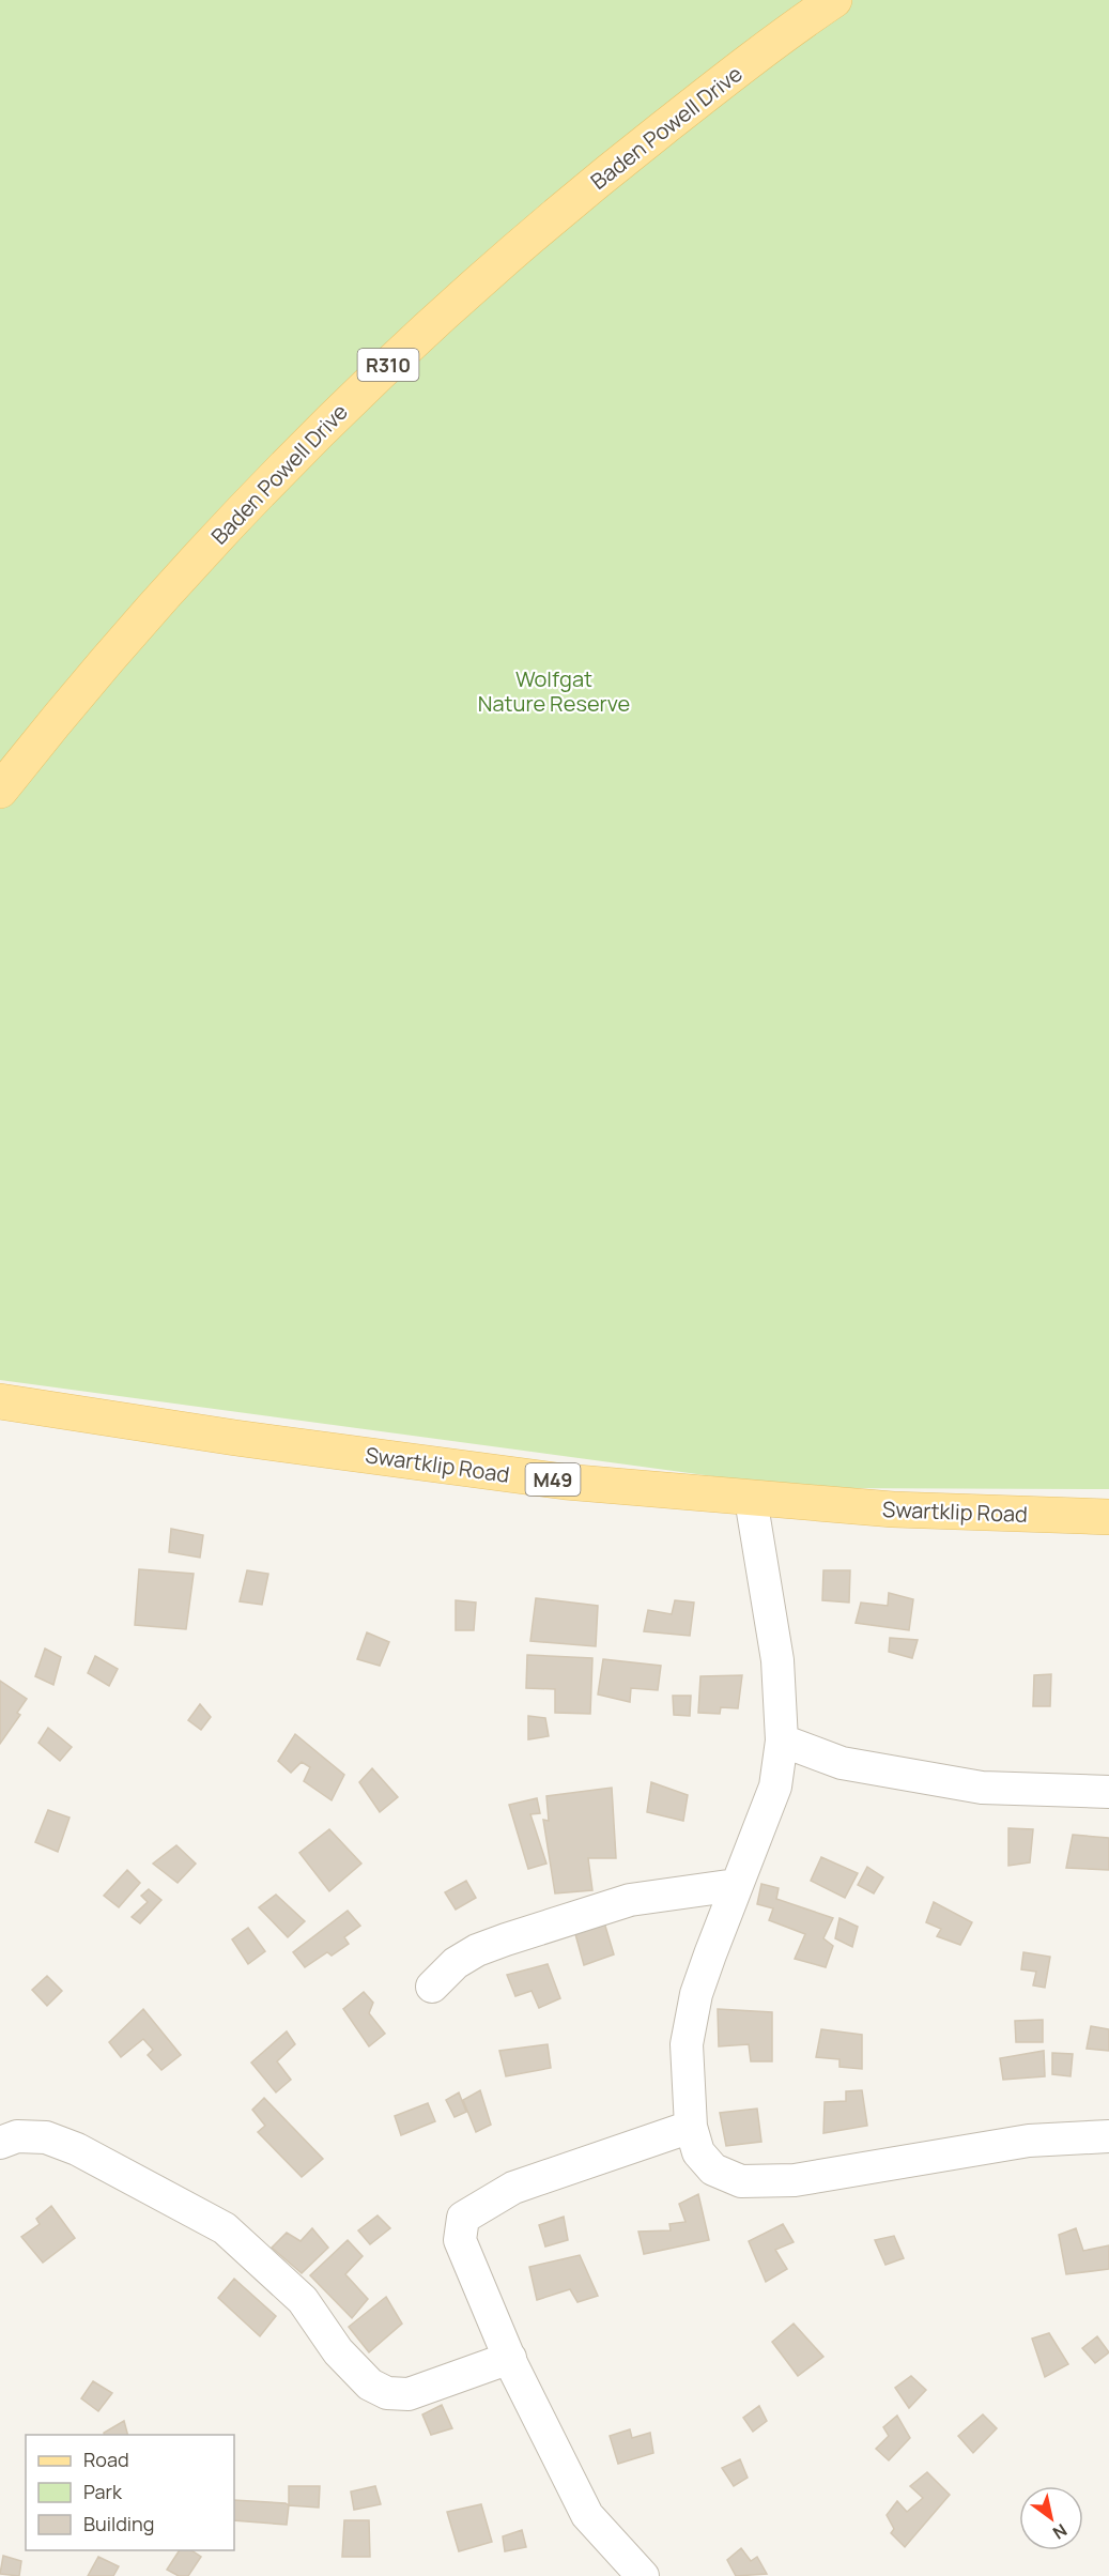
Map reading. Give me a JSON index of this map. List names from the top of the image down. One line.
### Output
{"streets":{"main road":["Baden Powell Drive","R310","Swartklip Road","M49"]},"parks":["Wolfgat Nature Reserve"],"legend":["Road","Park","Building"],"north":"bottom right"}
